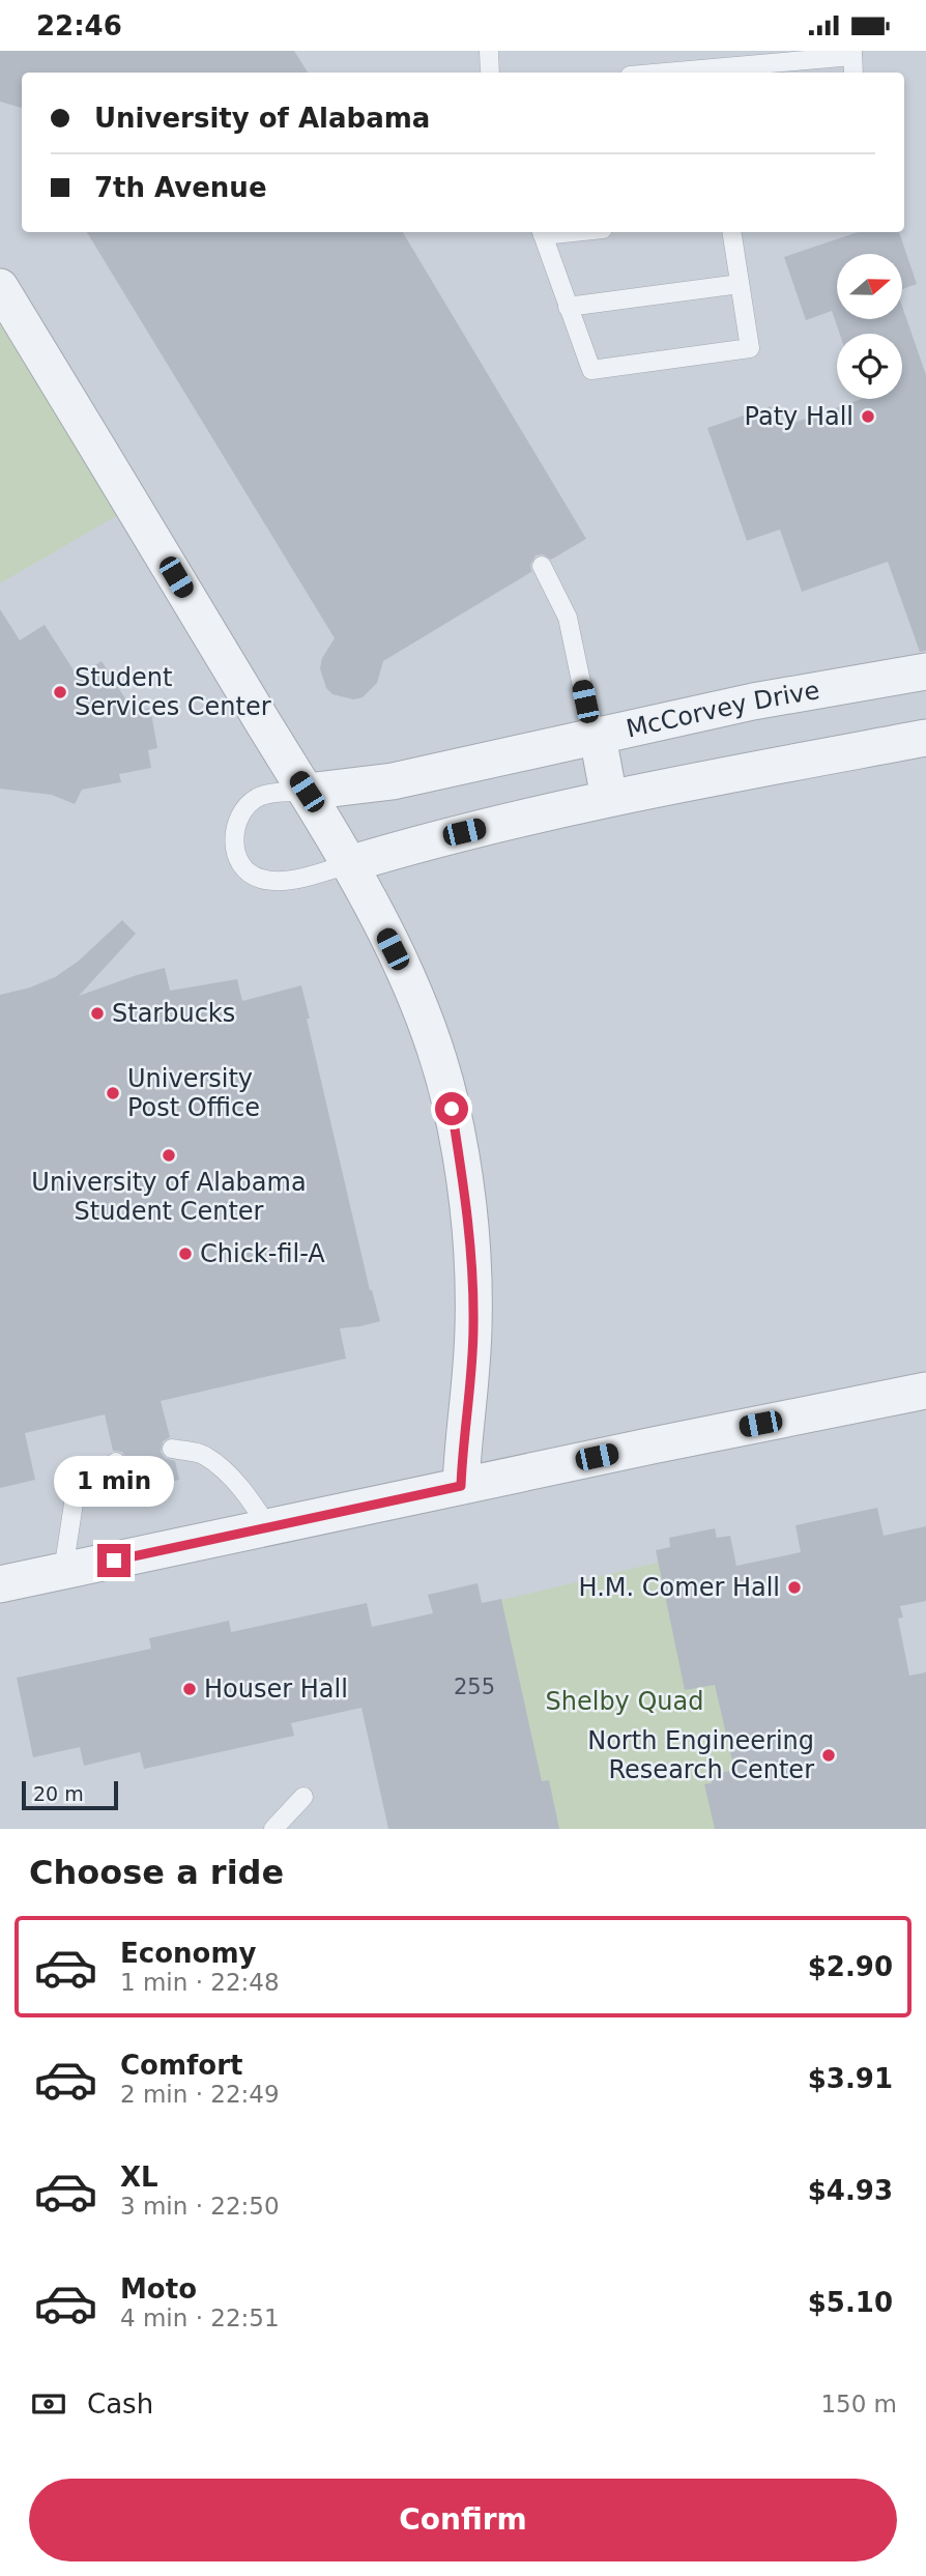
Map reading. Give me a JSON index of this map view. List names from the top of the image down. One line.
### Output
{"streets":{"street":["McCorvey Drive"]},"parks":["Shelby Quad"],"places":["Paty Hall","Student Services Center","Starbucks","University Post Office","University of Alabama Student Center","Chick-fil-A","H.M. Comer Hall","Houser Hall","North Engineering Research Center"],"house_numbers":["255"],"scale_bar":"20 m","north":"right","page":{"status":"22:46","banner":["University of Alabama","7th Avenue"],"bubble":"1 min","scale":"20 m","heading":"Choose a ride","list":[{"name":"Economy","note":"1 min · 22:48","value":"$2.90"},{"name":"Comfort","note":"2 min · 22:49","value":"$3.91"},{"name":"XL","note":"3 min · 22:50","value":"$4.93"},{"name":"Moto","note":"4 min · 22:51","value":"$5.10"}],"pay":["Cash","150 m"],"buttons":"Confirm"}}
